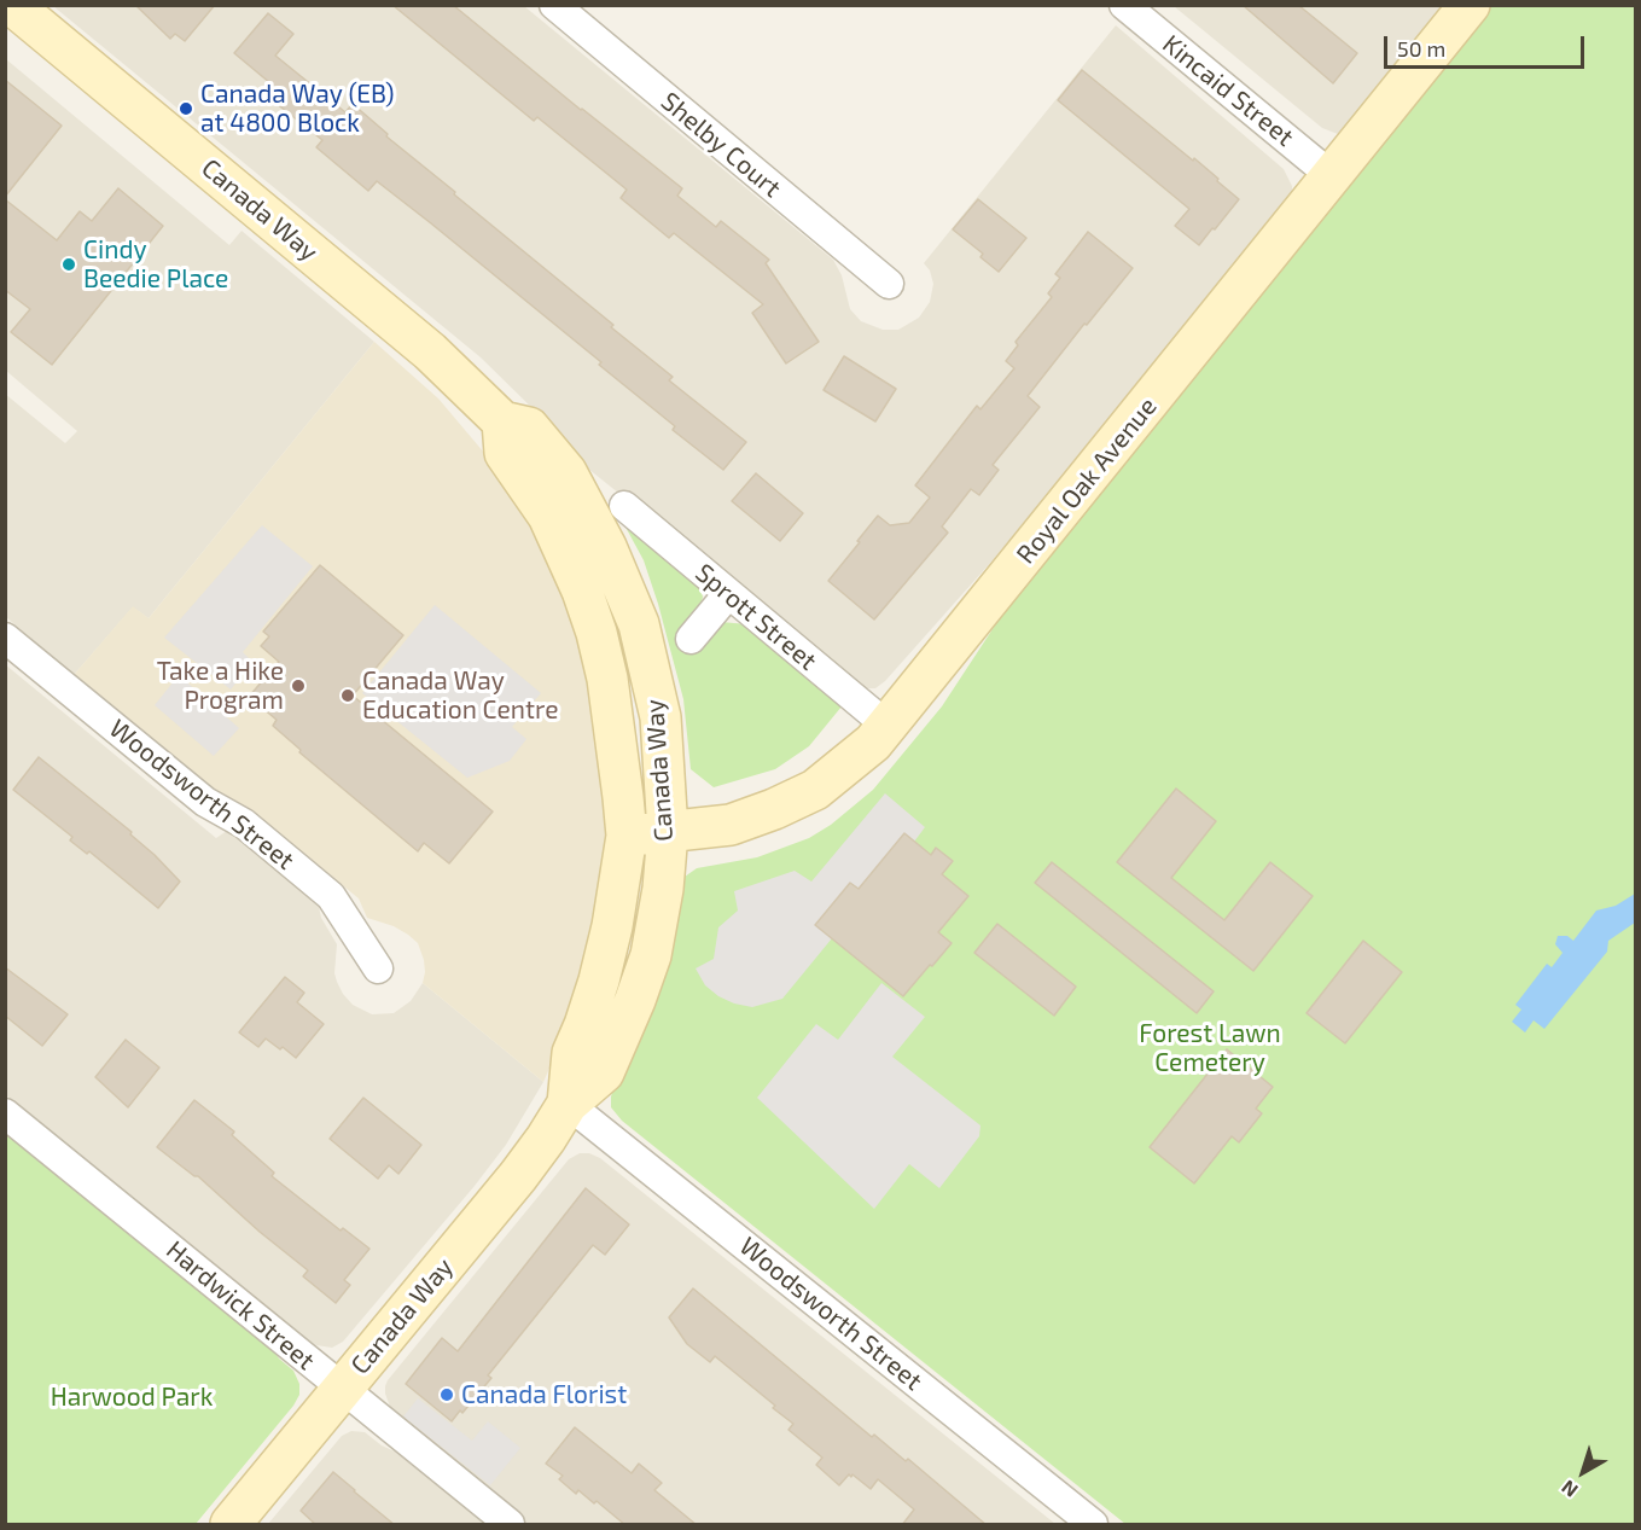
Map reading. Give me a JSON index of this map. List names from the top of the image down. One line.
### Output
{"streets":{"main road":["Canada Way","Royal Oak Avenue"],"street":["Kincaid Street","Shelby Court","Sprott Street","Woodsworth Street","Hardwick Street"]},"crossings":[["Kincaid Street","Royal Oak Avenue"],["Canada Way","Royal Oak Avenue"],["Canada Way","Woodsworth Street"],["Canada Way","Hardwick Street"],["Royal Oak Avenue","Sprott Street"]],"parks":["Forest Lawn Cemetery","Harwood Park"],"places":["Canada Way (EB) at 4800 Block","Cindy Beedie Place","Take a Hike Program","Canada Way Education Centre","Canada Florist"],"scale_bar":"50 m","north":"bottom left"}
